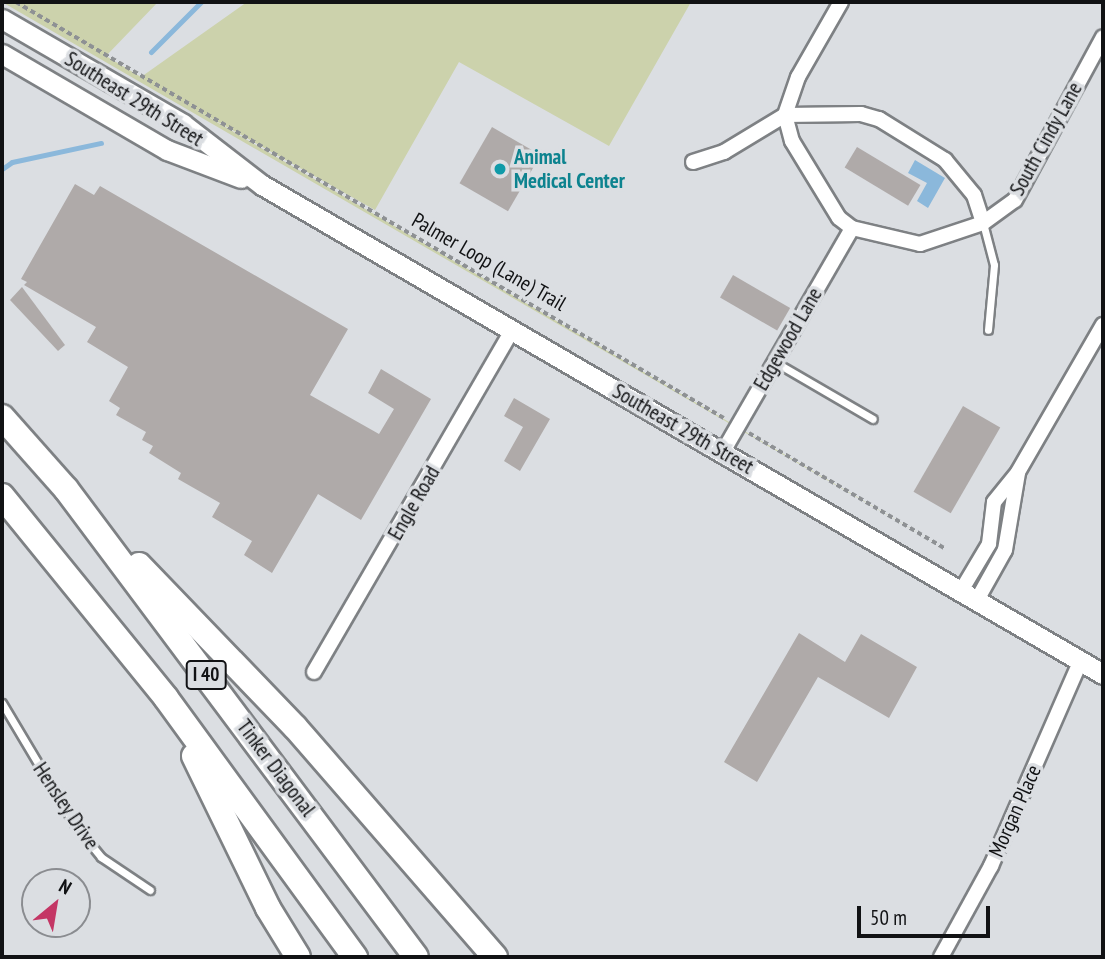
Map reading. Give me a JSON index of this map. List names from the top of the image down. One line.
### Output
{"streets":{"highway":["I 40","Tinker Diagonal"],"main road":["Southeast 29th Street"],"street":["South Cindy Lane","Edgewood Lane","Engle Road","Morgan Place"],"lane":["Hensley Drive"],"path":["Palmer Loop (Lane) Trail"]},"crossings":[["Southeast 29th Street","Edgewood Lane"],["Southeast 29th Street","Engle Road"],["Southeast 29th Street","Morgan Place"],["South Cindy Lane","Edgewood Lane"]],"places":["Animal Medical Center"],"scale_bar":"50 m","north":"top right"}
